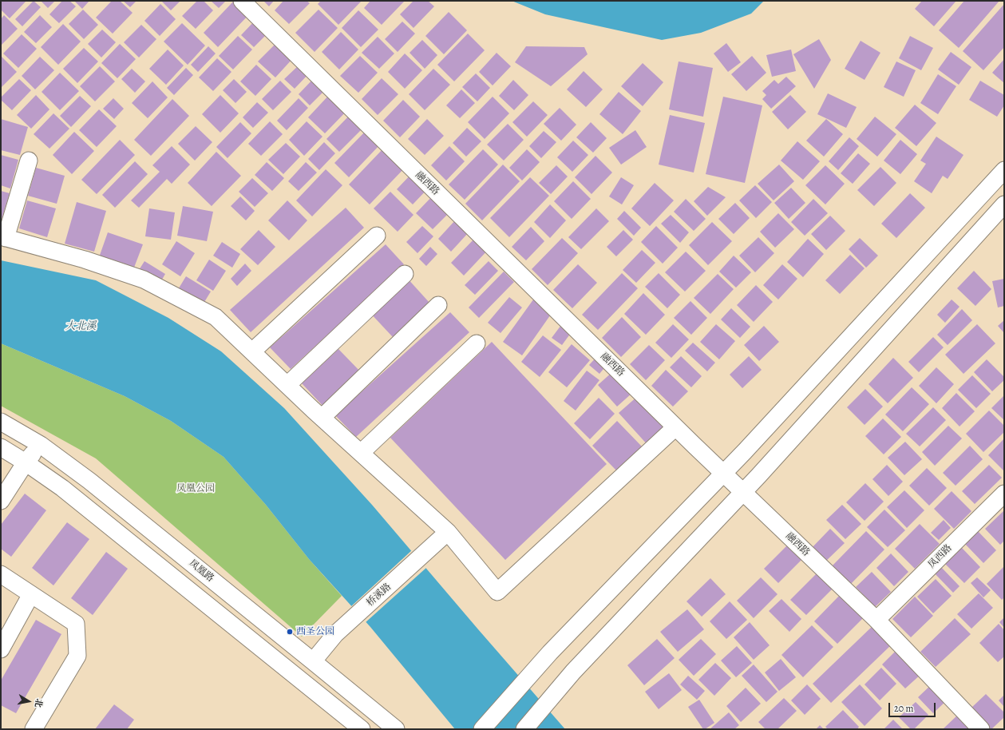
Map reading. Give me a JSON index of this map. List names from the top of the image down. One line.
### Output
{"streets":{"street":["融西路","凤西路","凤凰路","桥溪路"]},"crossings":[["融西路","凤西路"],["凤凰路","桥溪路"]],"water":["大北溪"],"parks":["凤凰公园"],"places":["西圣公园"],"scale_bar":"20 m","north":"right"}
